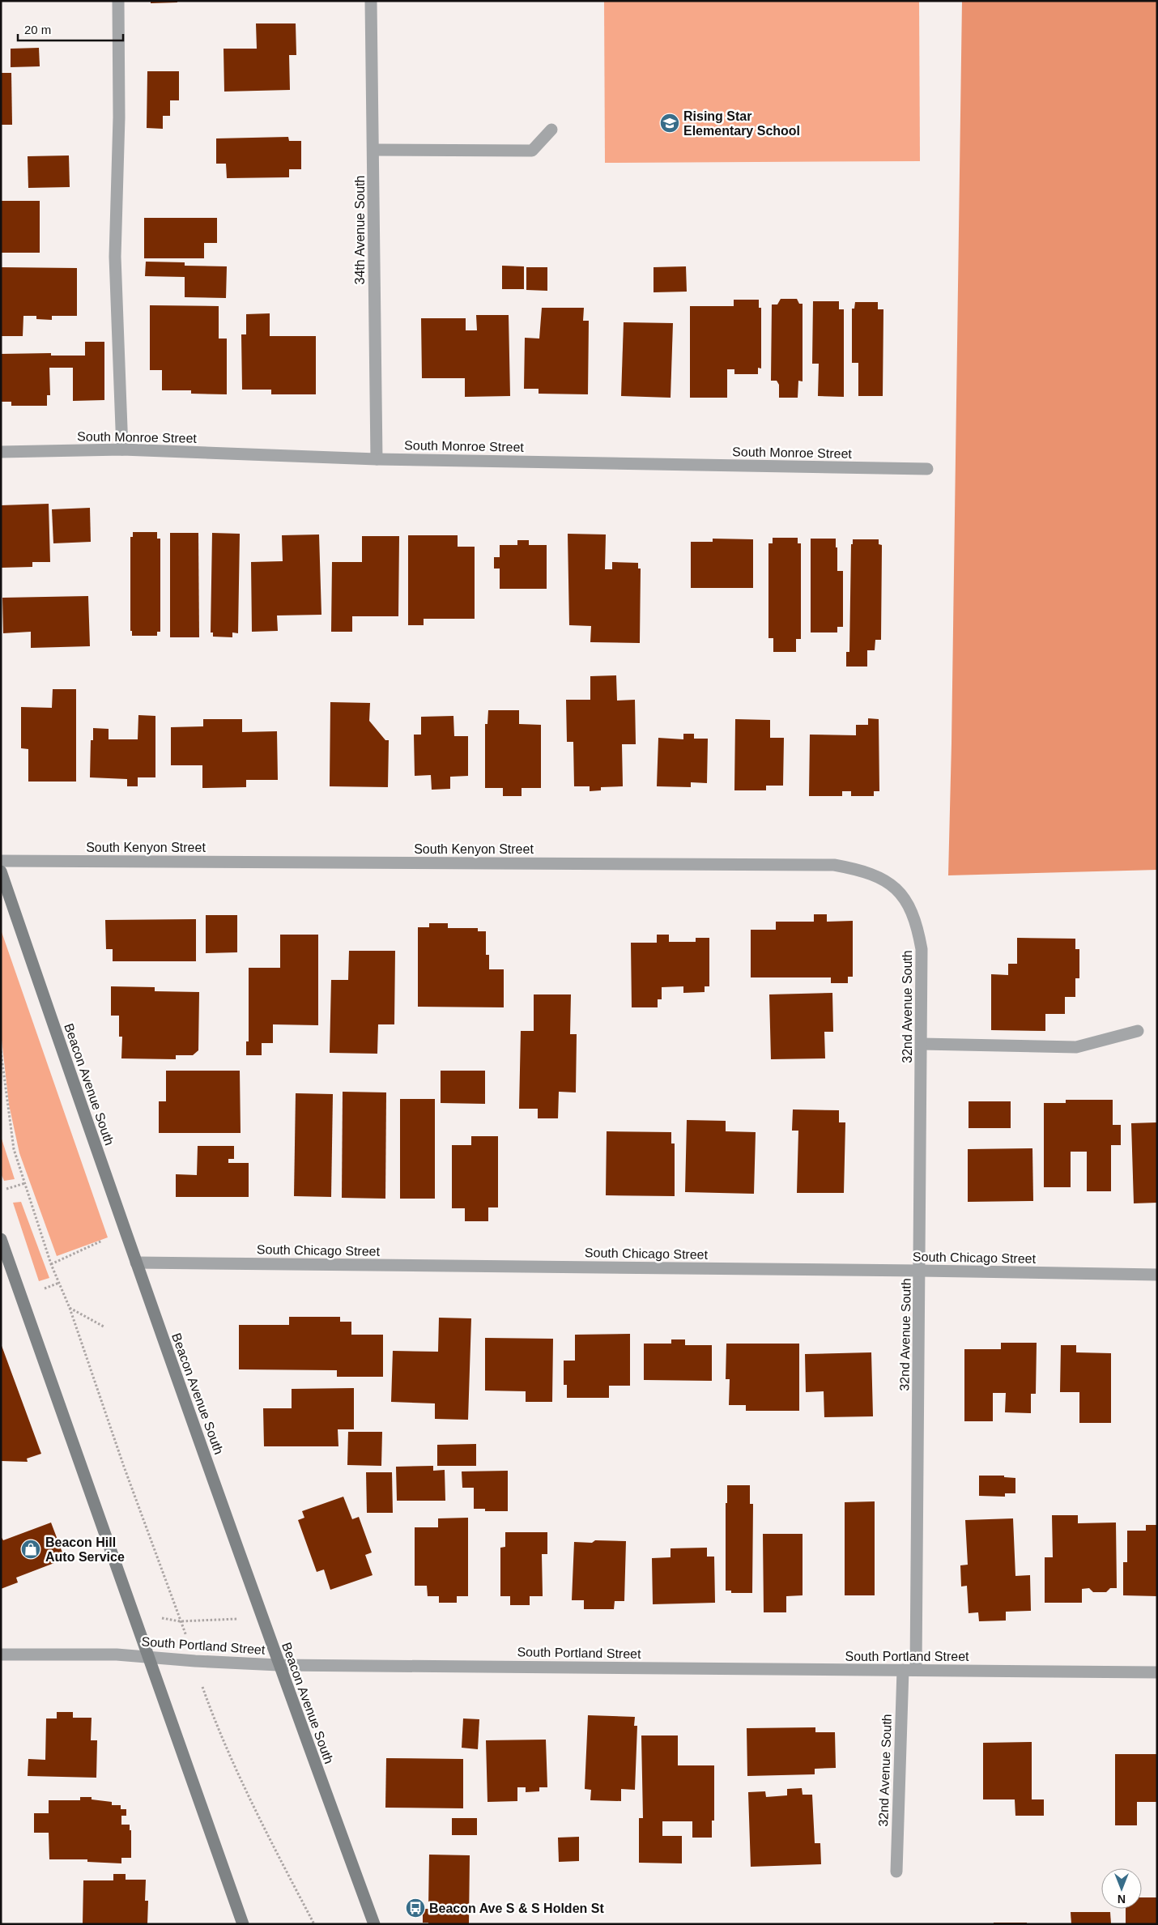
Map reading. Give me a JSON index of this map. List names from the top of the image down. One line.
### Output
{"streets":{"main road":["Beacon Avenue South"],"street":["34th Avenue South","South Monroe Street","South Kenyon Street","32nd Avenue South","South Chicago Street","South Portland Street"]},"crossings":[["34th Avenue South","South Monroe Street"],["South Kenyon Street","32nd Avenue South"],["32nd Avenue South","South Chicago Street"],["32nd Avenue South","South Portland Street"],["Beacon Avenue South","South Chicago Street"],["Beacon Avenue South","South Portland Street"]],"places":{"school or university":["Rising Star Elementary School"],"shop":["Beacon Hill Auto Service"],"bus stop":["Beacon Ave S & S Holden St"]},"scale_bar":"20 m","north":"bottom"}
